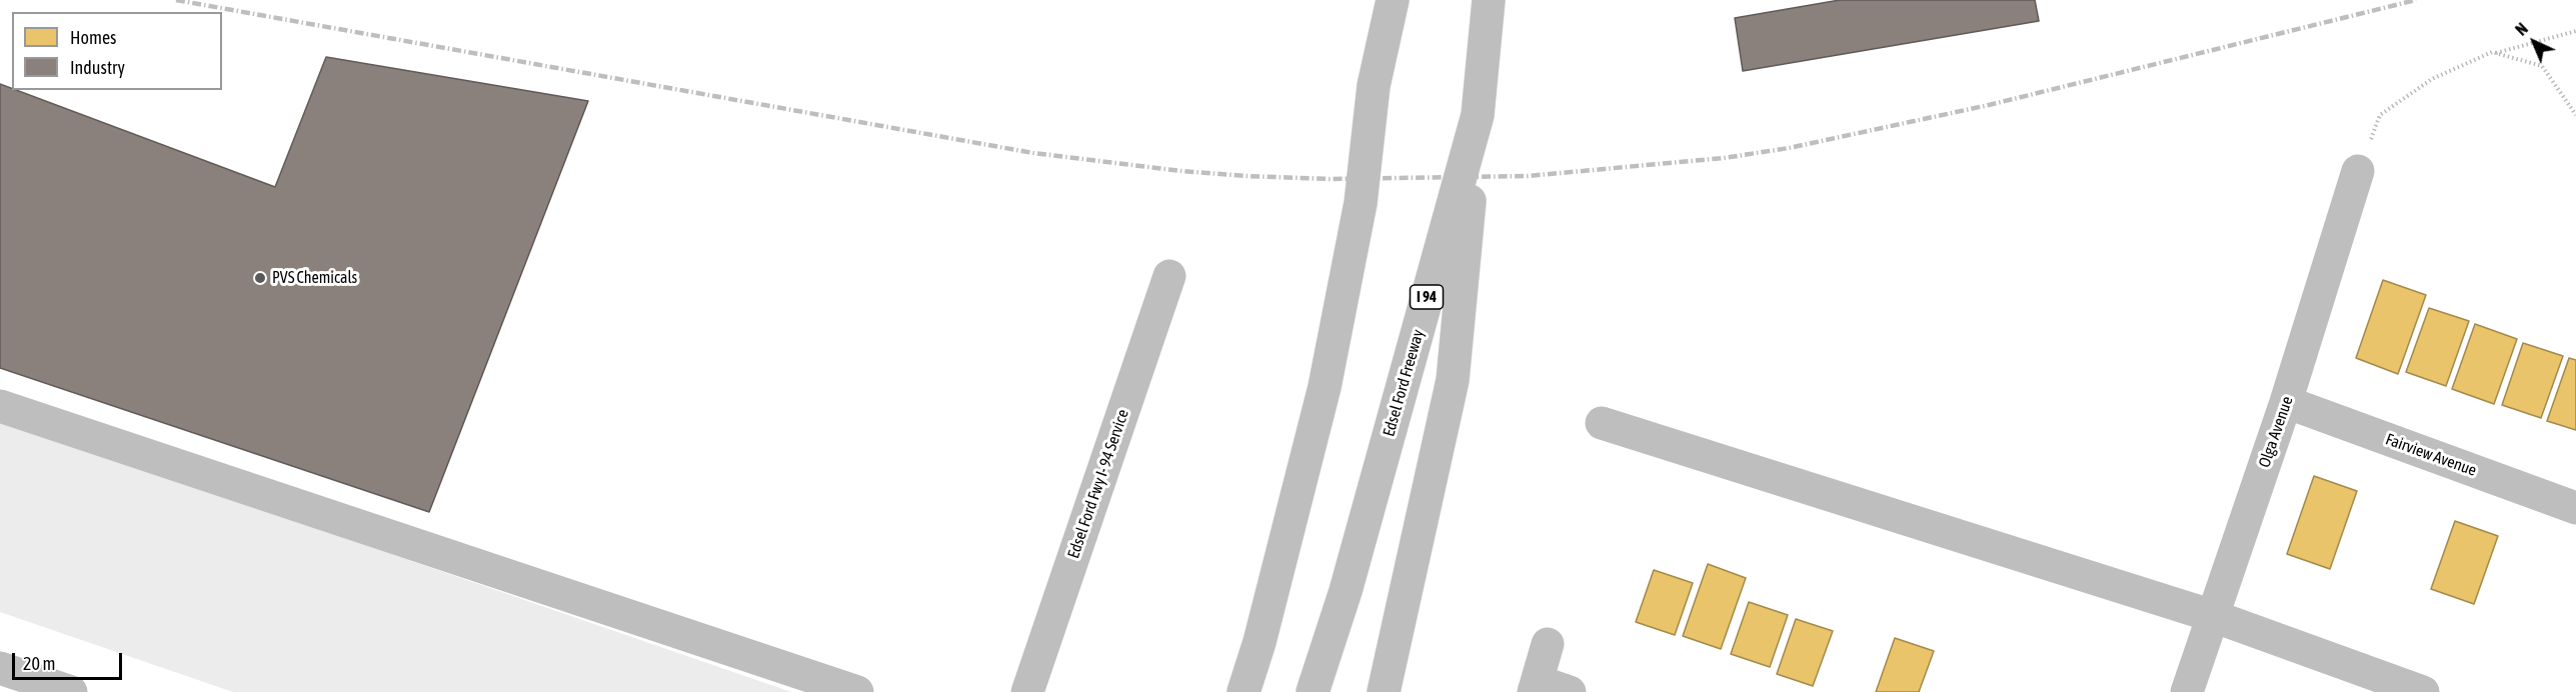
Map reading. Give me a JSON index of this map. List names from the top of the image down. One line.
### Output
{"streets":{"main road":["I 94","Edsel Ford Freeway","Olga Avenue","Fairview Avenue","Edsel Ford Fwy I- 94 Service"]},"crossings":[["Olga Avenue","Fairview Avenue"]],"places":["PVS Chemicals"],"legend":["Homes","Industry"],"scale_bar":"20 m","north":"top left"}
